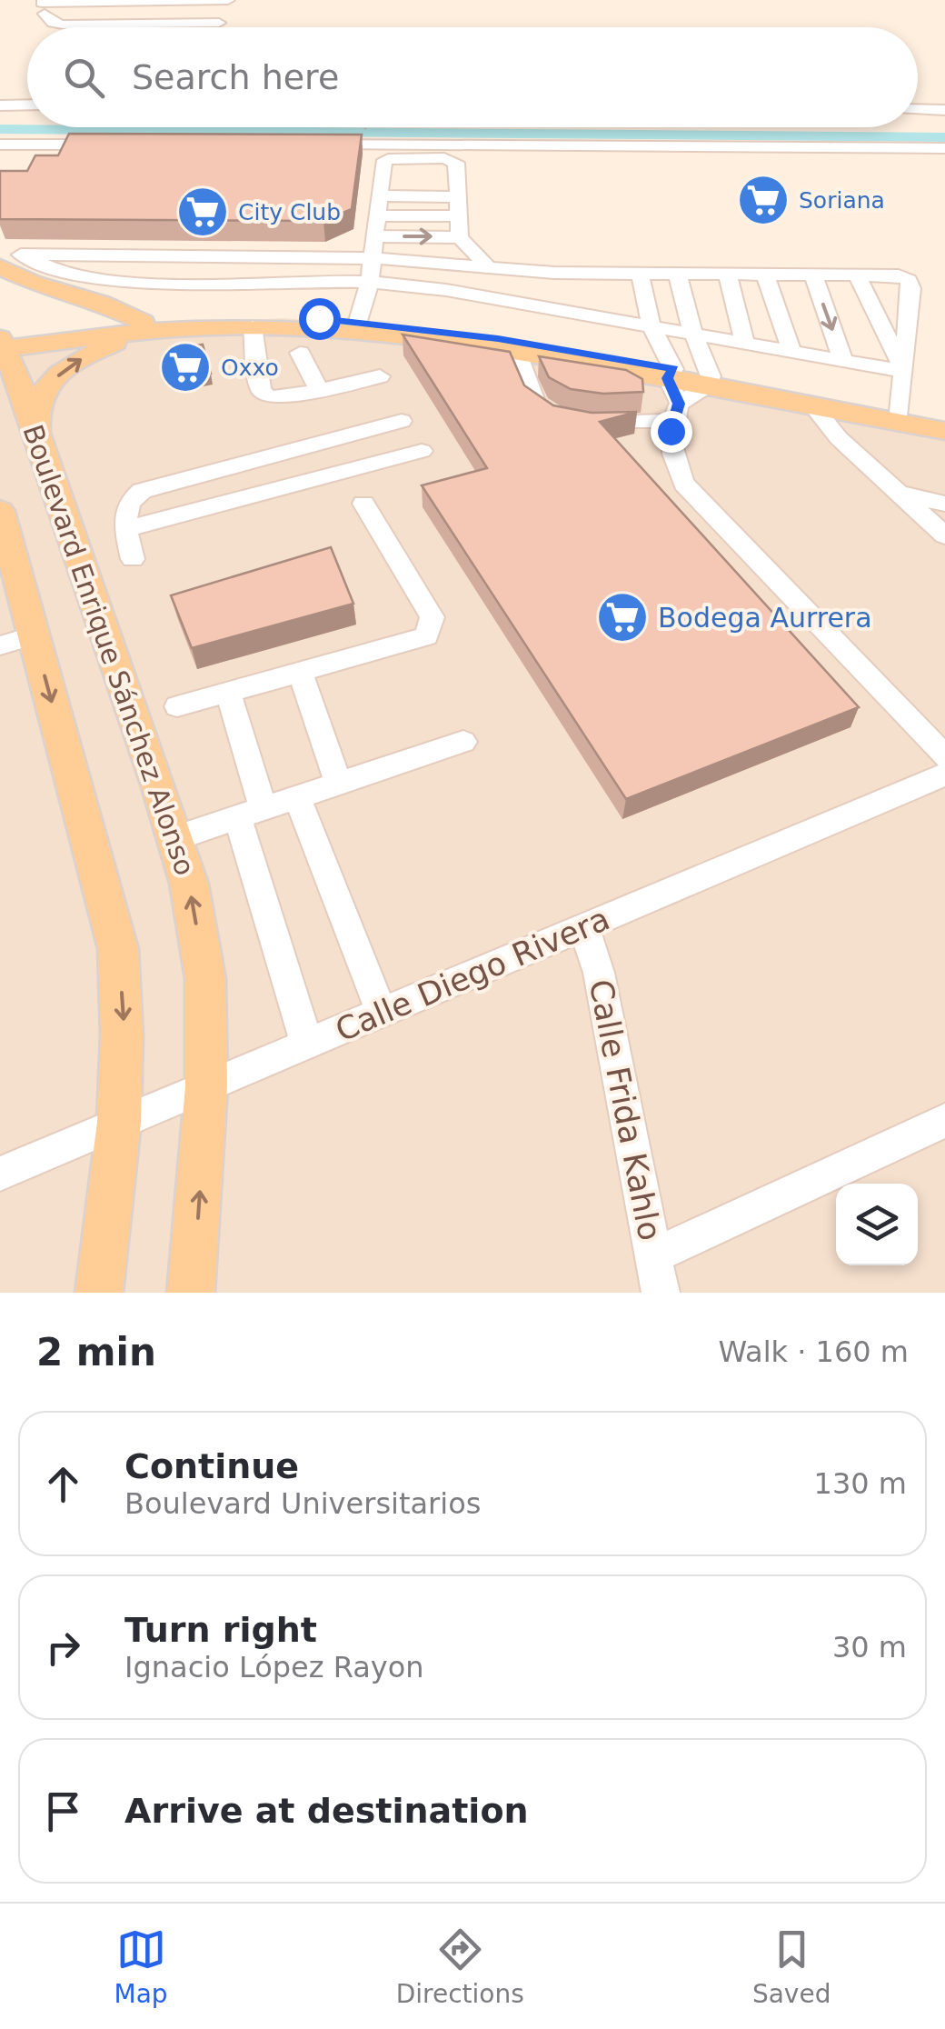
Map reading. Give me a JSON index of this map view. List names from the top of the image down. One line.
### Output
{"streets":{"main road":["Boulevard Enrique Sánchez Alonso"],"street":["Calle Diego Rivera","Calle Frida Kahlo"]},"crossings":[["Boulevard Enrique Sánchez Alonso","Calle Diego Rivera"],["Calle Diego Rivera","Calle Frida Kahlo"]],"places":{"supermarket":["Soriana","City Club","Oxxo","Bodega Aurrera"]},"page":{"search":"Search here","heading":["2 min","Walk · 160 m"],"list":[["Continue","Boulevard Universitarios","130 m"],["Turn right","Ignacio López Rayon","30 m"],"Arrive at destination"],"nav":["Map","Directions","Saved"]}}
